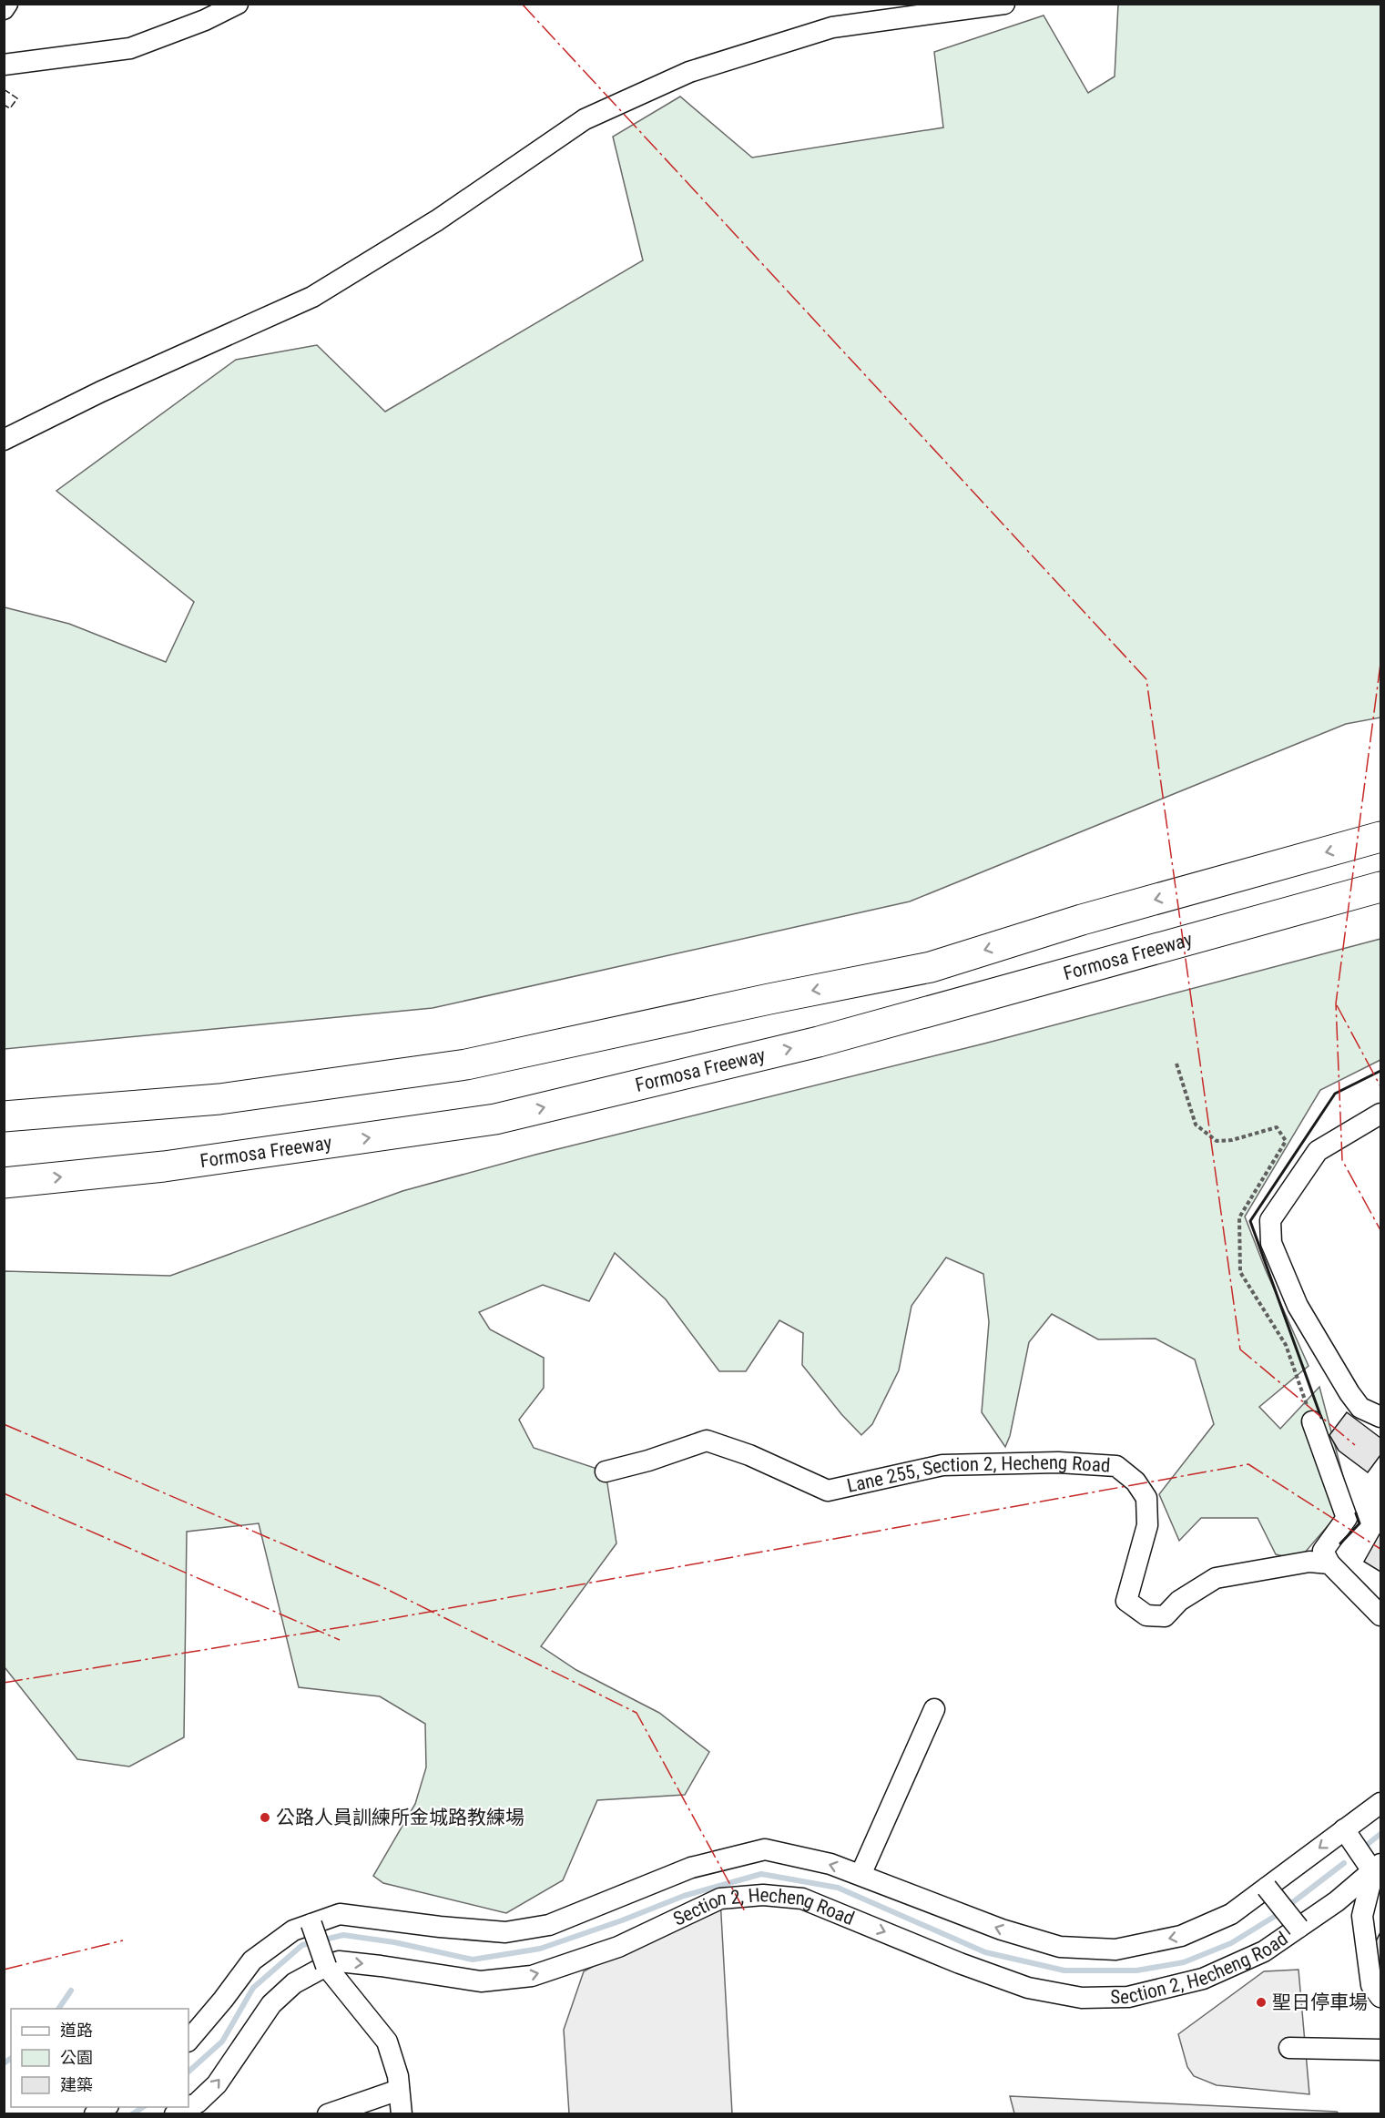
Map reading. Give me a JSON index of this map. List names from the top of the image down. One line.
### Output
{"streets":{"highway":["Formosa Freeway"],"street":["Lane 255, Section 2, Hecheng Road","Section 2, Hecheng Road"]},"places":["公路人員訓練所金城路教練場","聖日停車場"],"legend":["道路","公園","建築"]}
